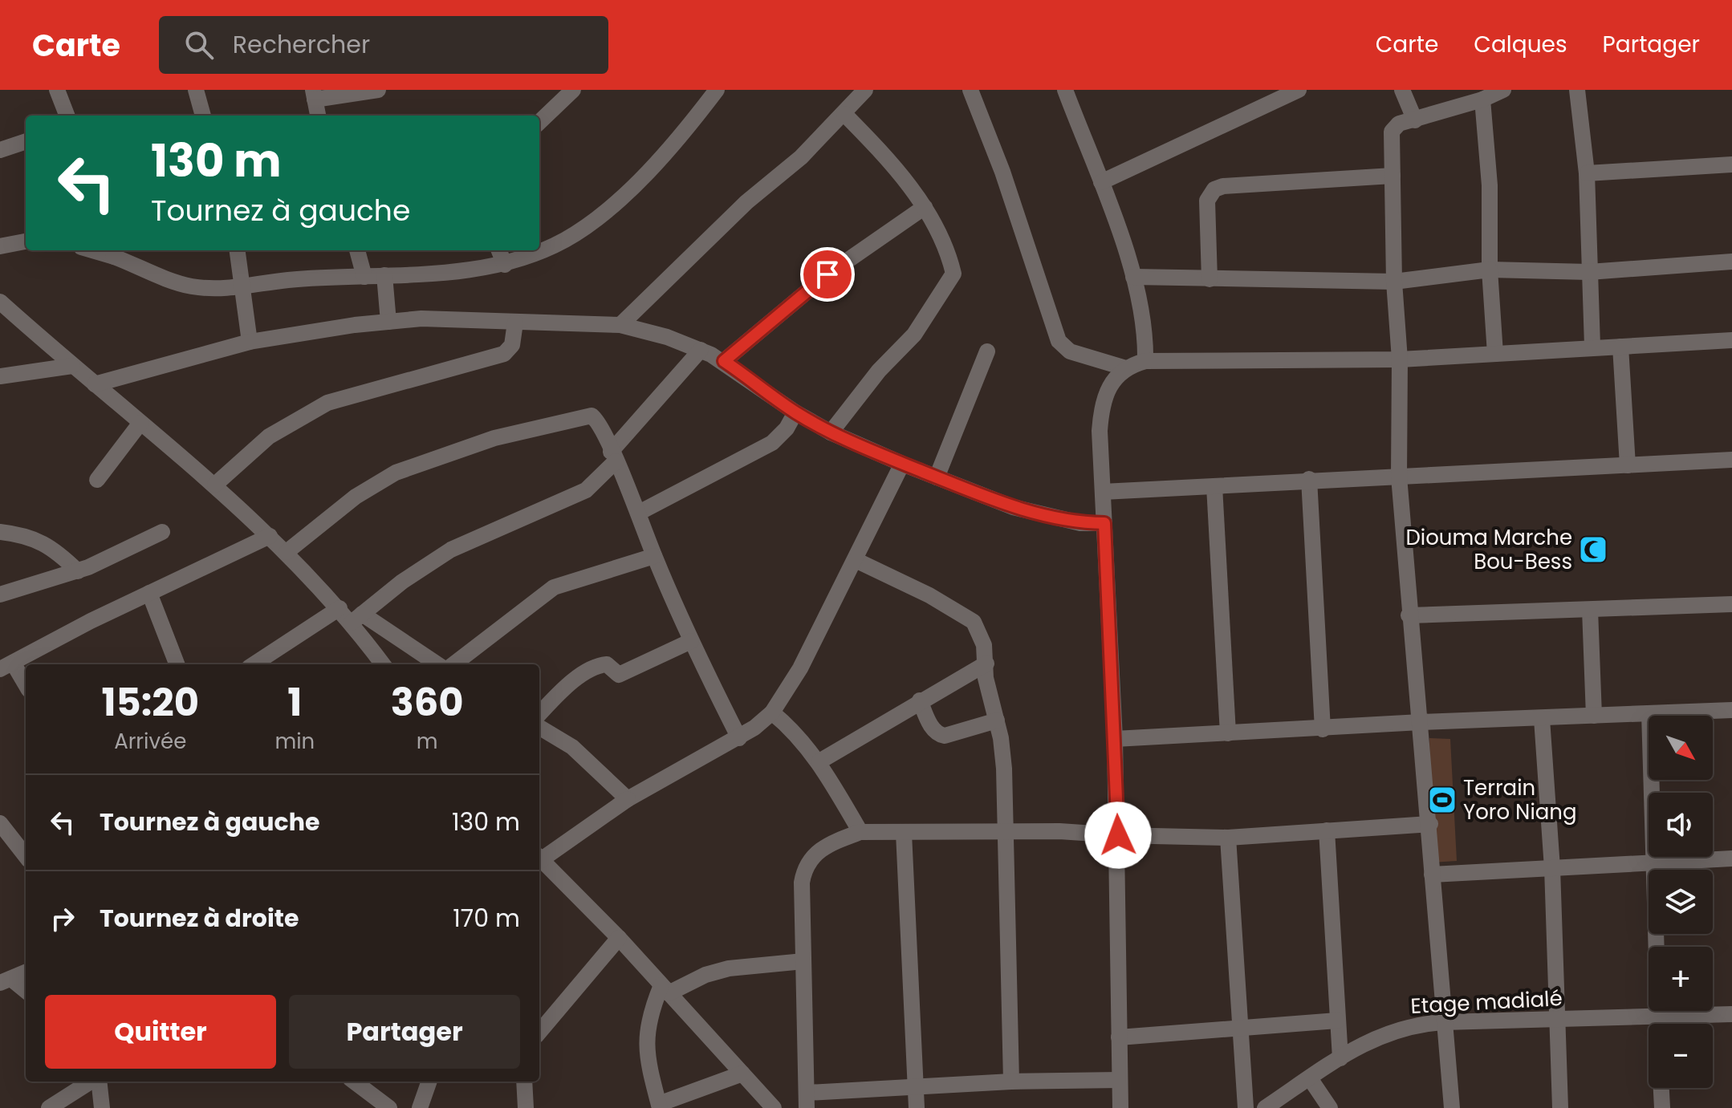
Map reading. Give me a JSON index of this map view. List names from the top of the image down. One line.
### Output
{"streets":{"street":["Etage madialé"]},"places":{"mosque":["Diouma Marche Bou-Bess"],"sports":["Terrain Yoro Niang"]},"north":"bottom right","page":{"header":"Carte","search":"Rechercher","nav":["Carte","Calques","Partager"],"turn":["130 m","Tournez à gauche"],"eta":["15:20","Arrivée","1","min","360","m"],"map_buttons":["+","−"],"list":[{"name":"Tournez à gauche","value":"130 m"},{"name":"Tournez à droite","value":"170 m"}],"buttons":["Quitter","Partager"]}}
